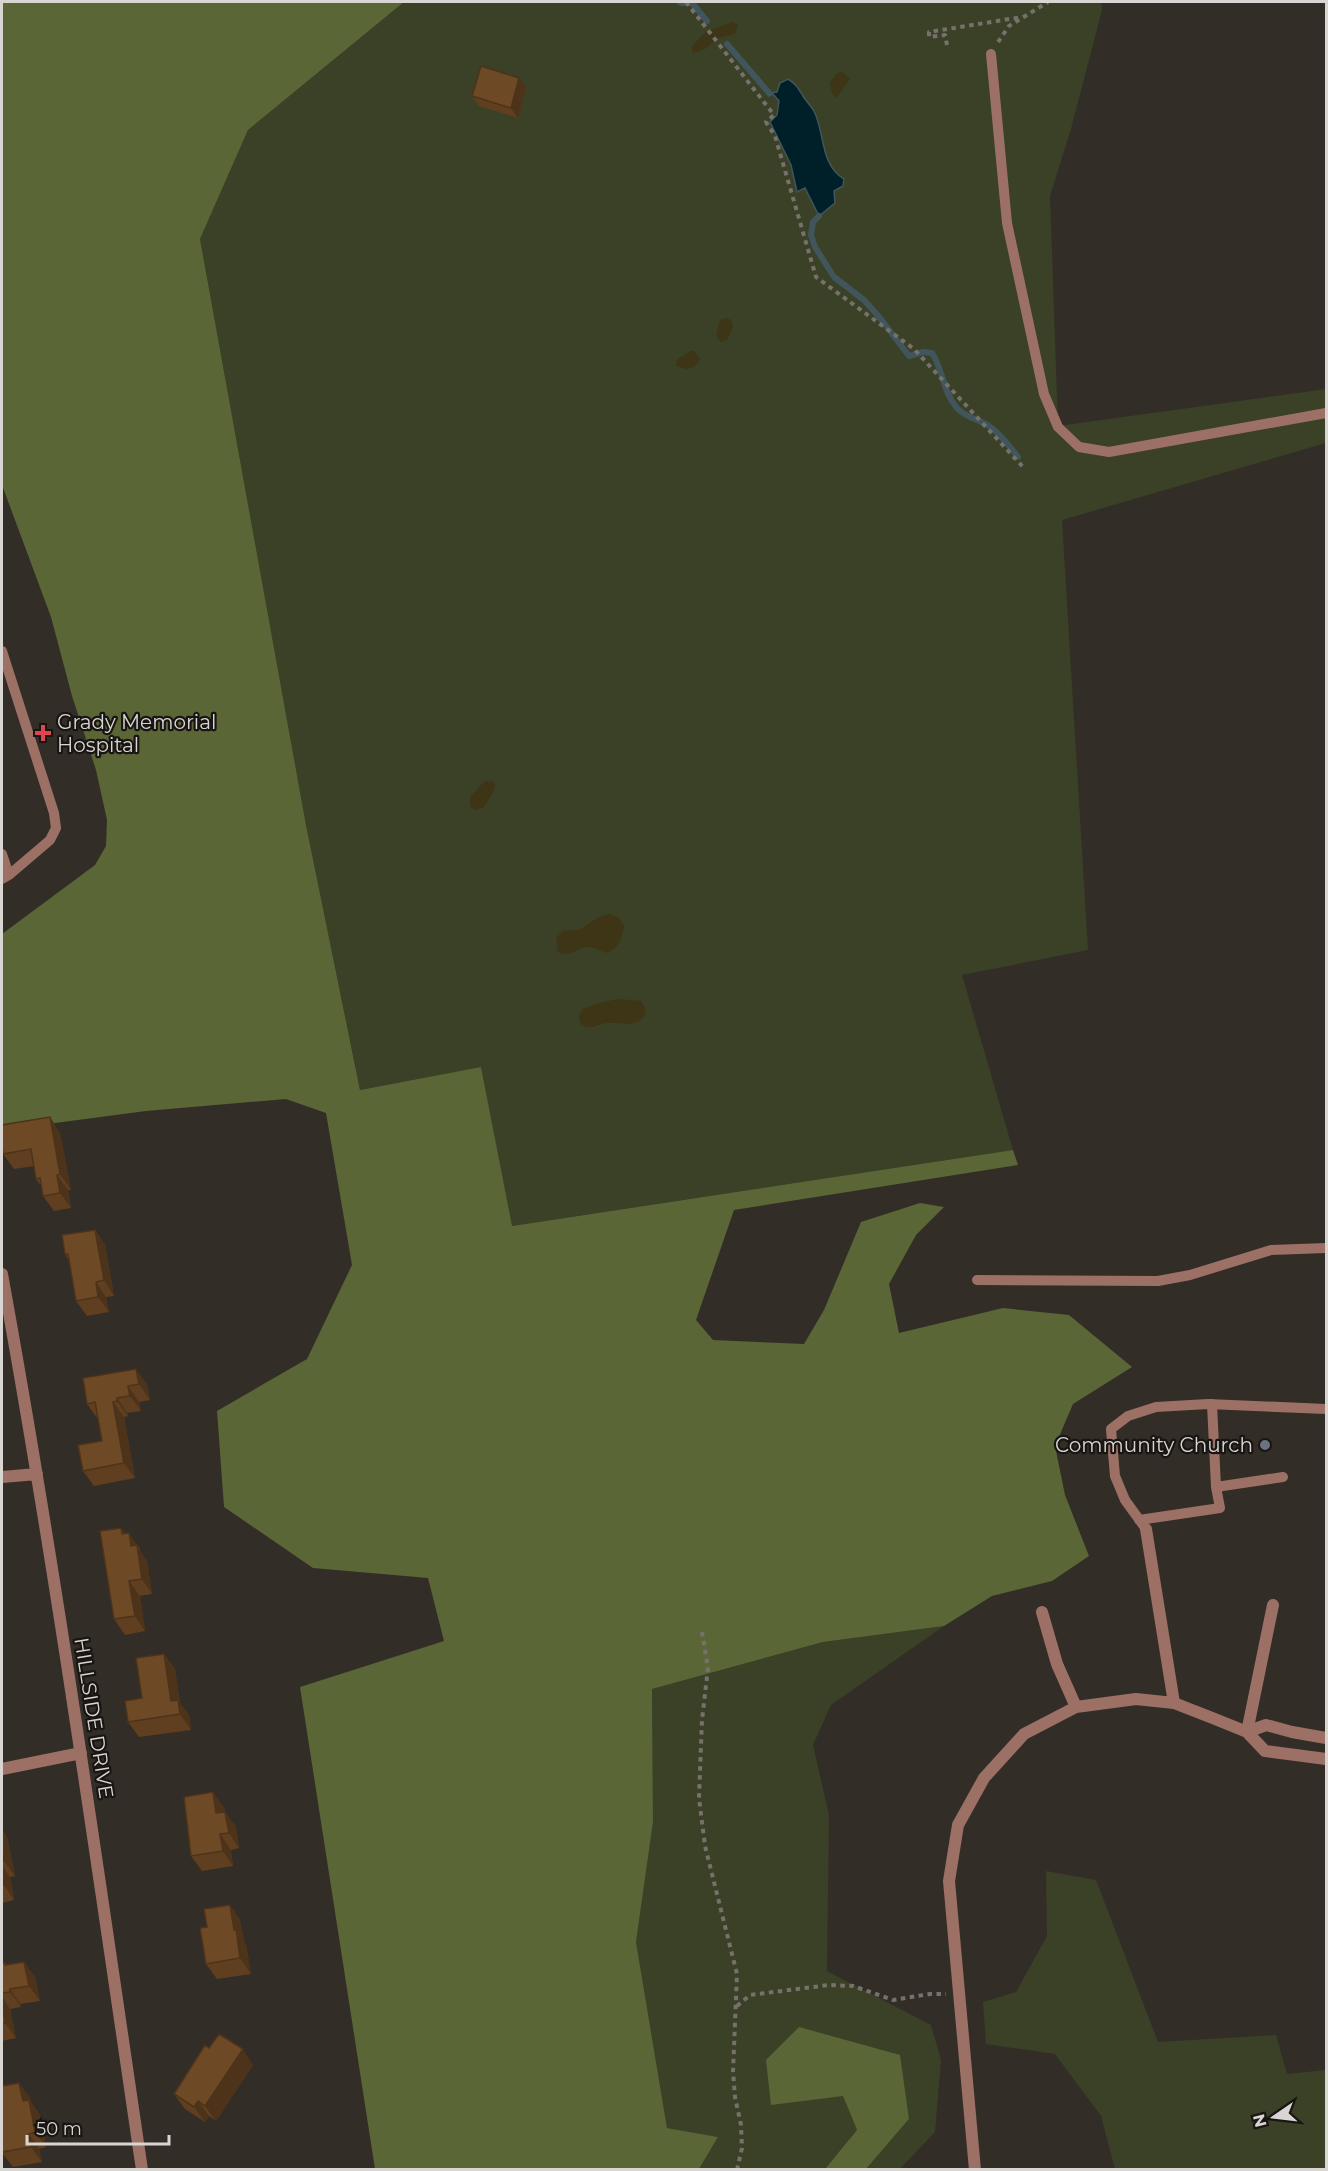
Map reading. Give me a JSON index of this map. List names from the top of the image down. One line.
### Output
{"streets":{"street":["HILLSIDE DRIVE"]},"places":{"health":["Grady Memorial Hospital"],"other":["Community Church"]},"scale_bar":"50 m","north":"left"}
